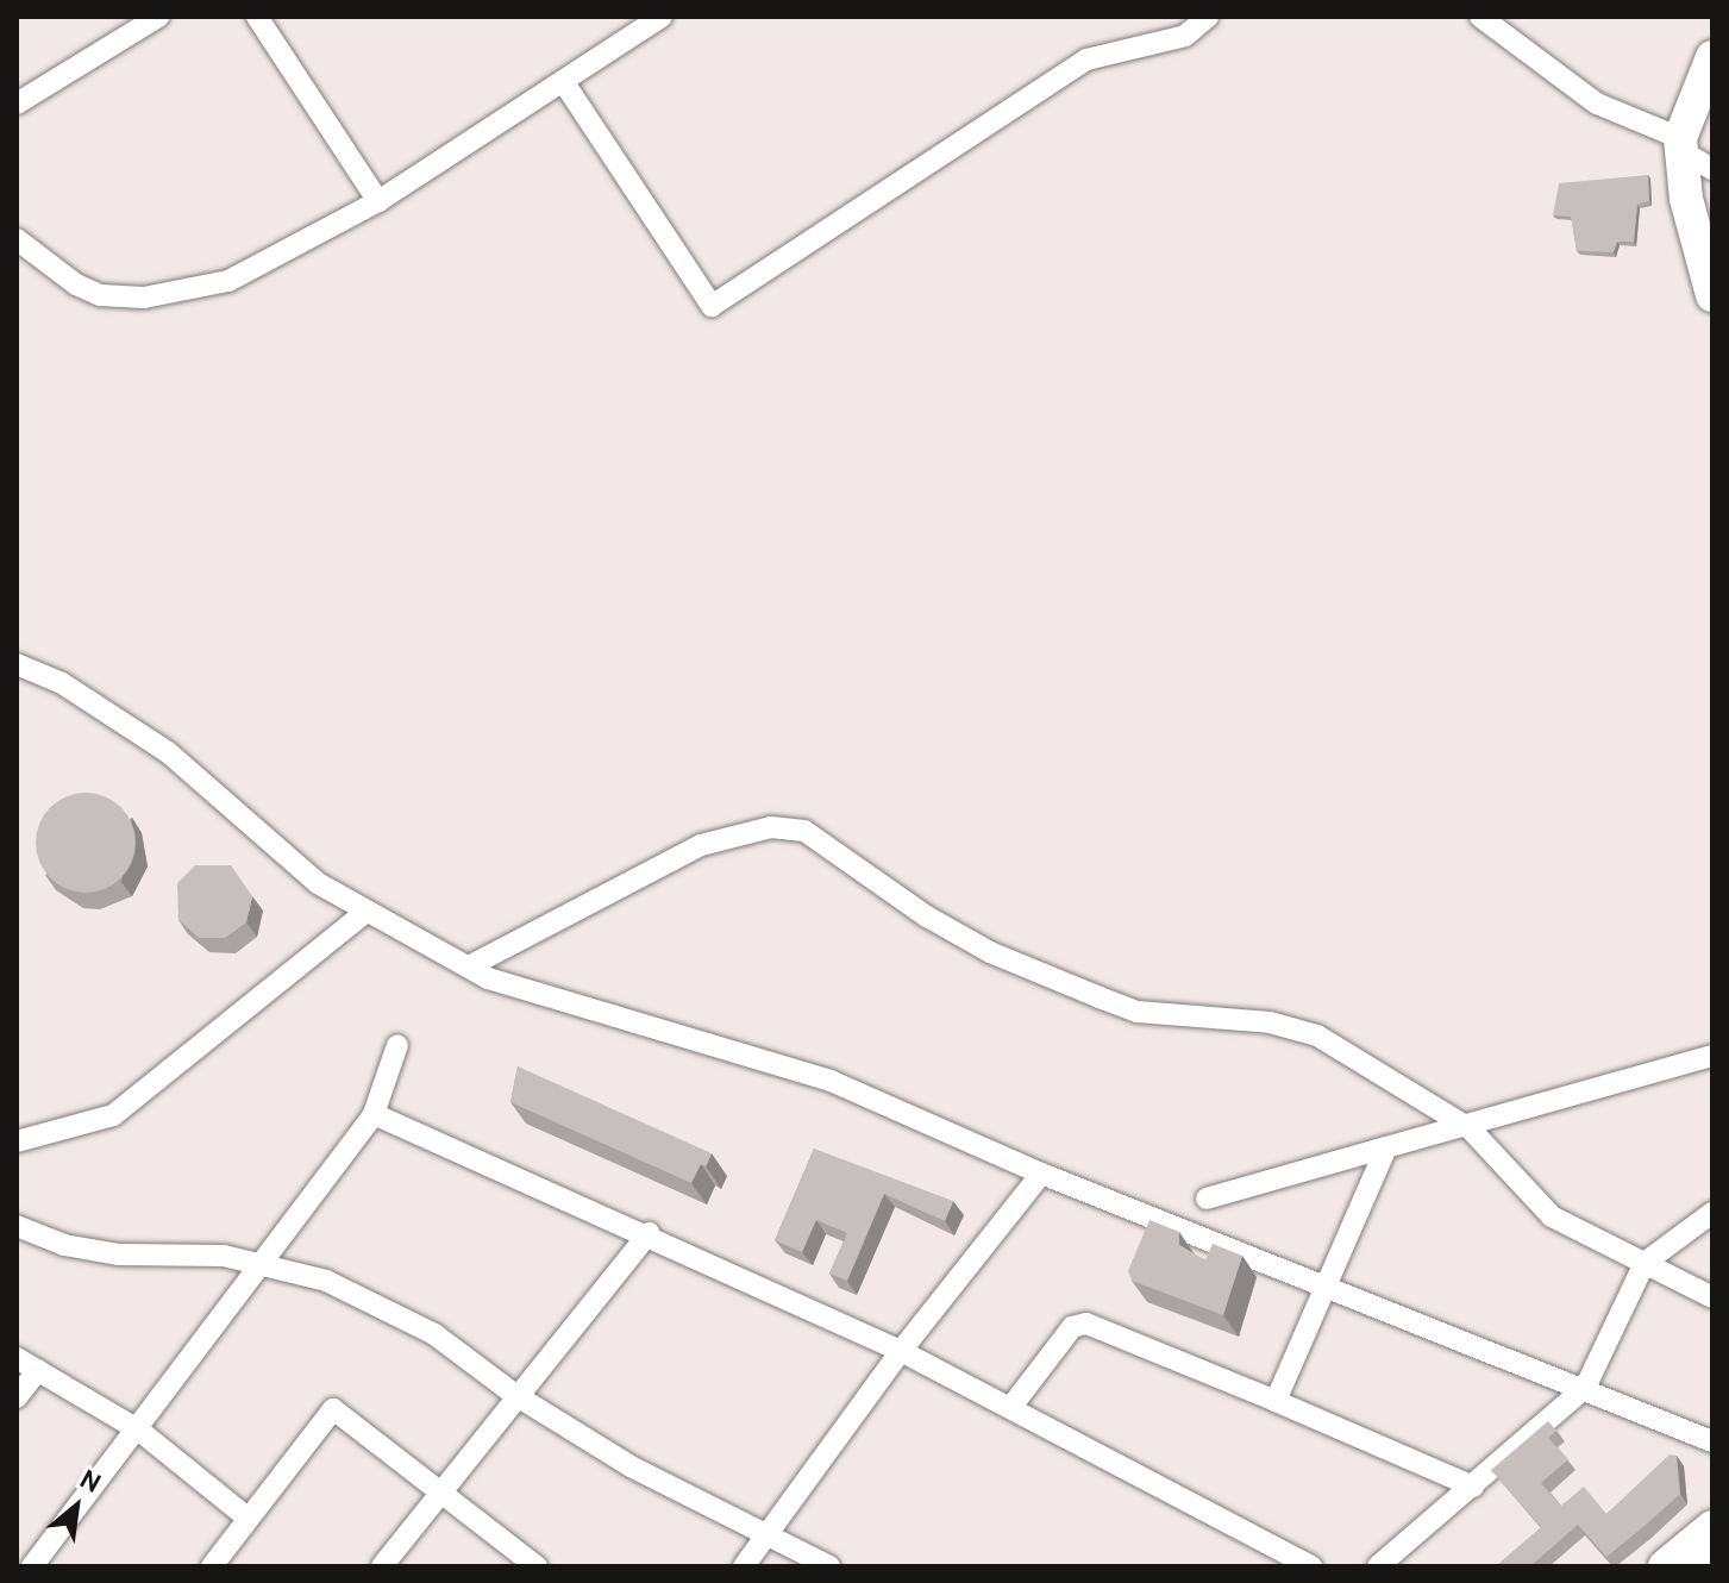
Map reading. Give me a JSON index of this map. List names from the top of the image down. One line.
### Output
{"north":"top right"}
